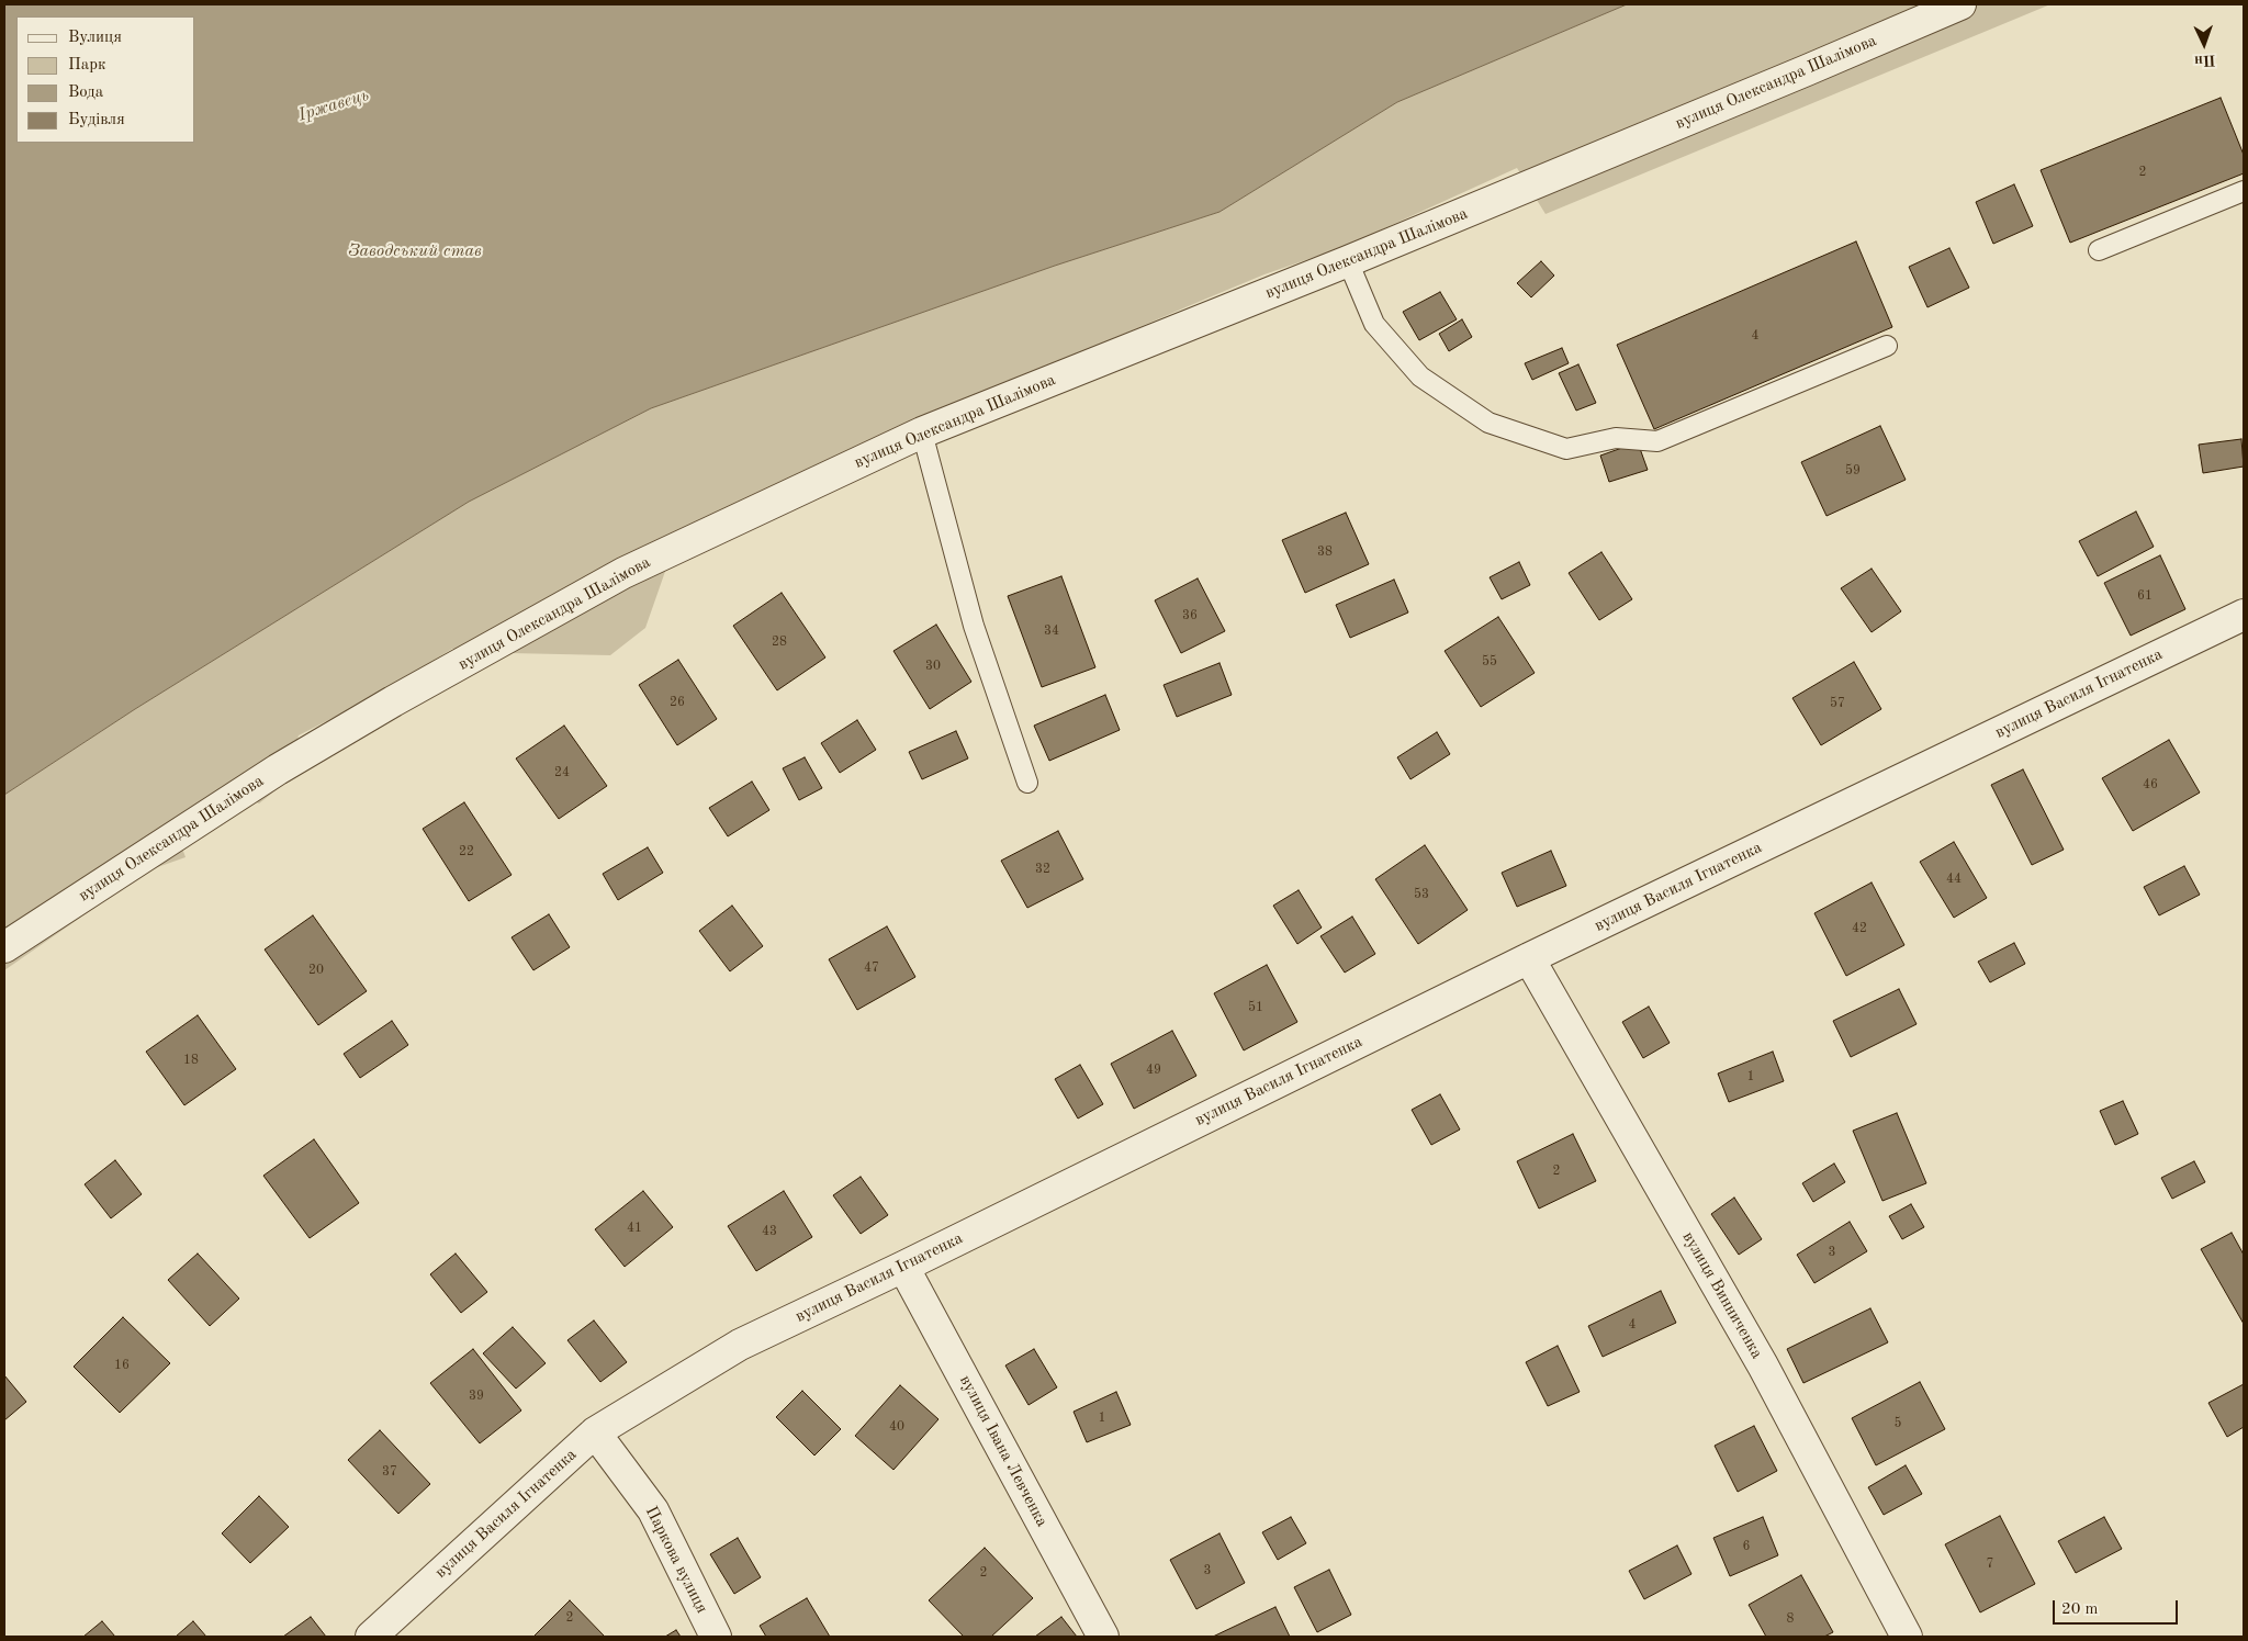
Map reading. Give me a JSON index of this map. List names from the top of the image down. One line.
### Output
{"streets":{"street":["вулиця Олександра Шалімова","вулиця Василя Ігнатенка","вулиця Винниченка","вулиця Івана Левченка","Паркова вулиця"]},"crossings":[["вулиця Василя Ігнатенка","вулиця Винниченка"],["вулиця Василя Ігнатенка","вулиця Івана Левченка"],["вулиця Василя Ігнатенка","Паркова вулиця"]],"water":["Іржавець","Заводський став"],"house_numbers":["2","4","59","38","61","36","34","28","55","30","26","57","24","46","22","32","44","53","42","47","20","51","18","49","1","2","41","43","3","4","16","39","1","5","40","37","6","7","3","2","2","8"],"legend":["Вулиця","Парк","Вода","Будівля"],"scale_bar":"20 m","north":"bottom"}
